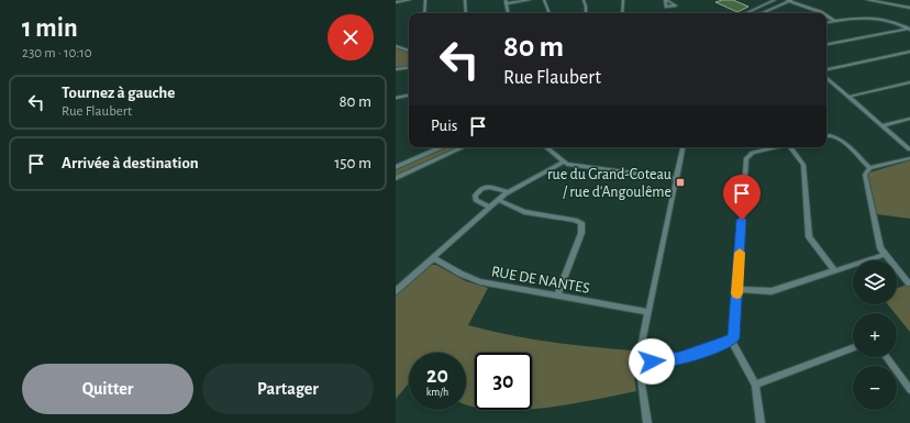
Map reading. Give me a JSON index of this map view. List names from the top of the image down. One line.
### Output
{"streets":{"street":["RUE DE NANTES"]},"places":{"transit":["rue du Grand-Coteau / rue d'Angoulême"]},"page":{"heading":["1 min","230 m · 10:10"],"turn":["80 m","Rue Flaubert"],"list":[{"name":"Tournez à gauche","note":"Rue Flaubert","value":"80 m"},{"name":"Arrivée à destination","value":"150 m"}],"then":"Puis","map_buttons":["+","−"],"speed":"20 km/h","limit":"30","buttons":["Quitter","Partager"]}}
